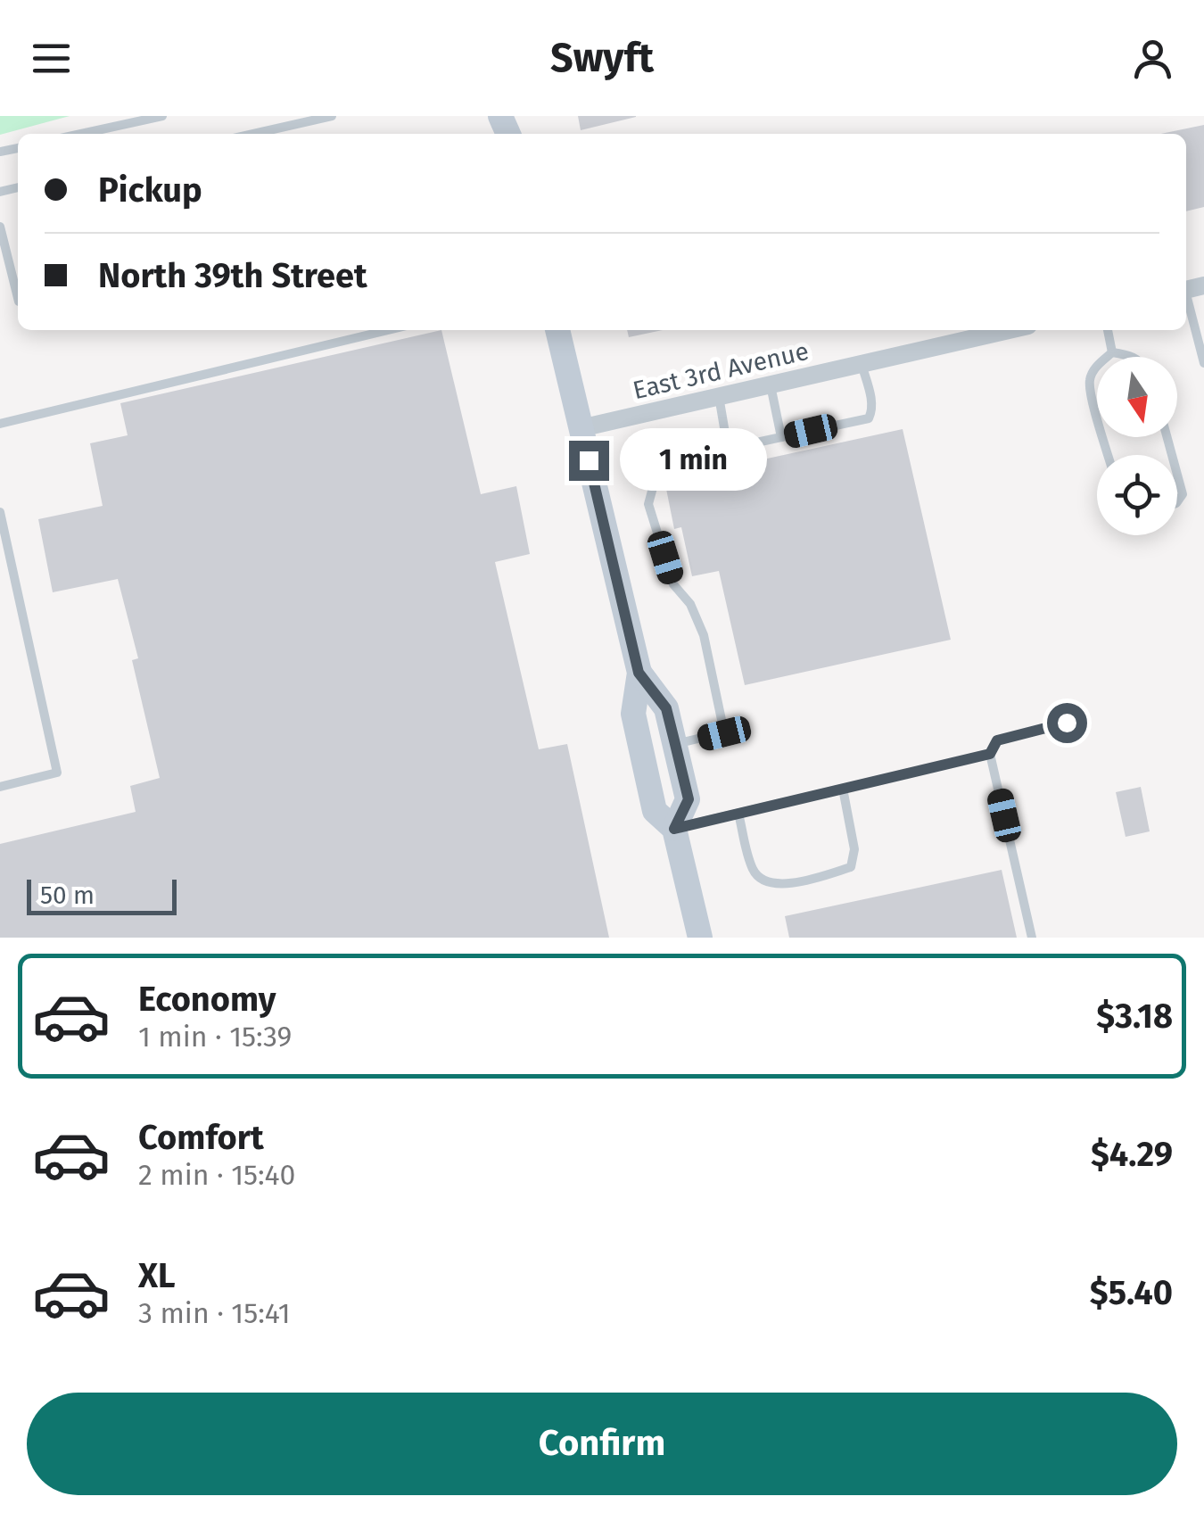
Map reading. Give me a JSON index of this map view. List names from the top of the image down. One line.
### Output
{"streets":{"street":["East 3rd Avenue"]},"scale_bar":"50 m","north":"bottom","page":{"header":"Swyft","banner":["Pickup","North 39th Street"],"bubble":"1 min","scale":"50 m","list":[{"name":"Economy","note":"1 min · 15:39","value":"$3.18"},{"name":"Comfort","note":"2 min · 15:40","value":"$4.29"},{"name":"XL","note":"3 min · 15:41","value":"$5.40"}],"buttons":"Confirm"}}
